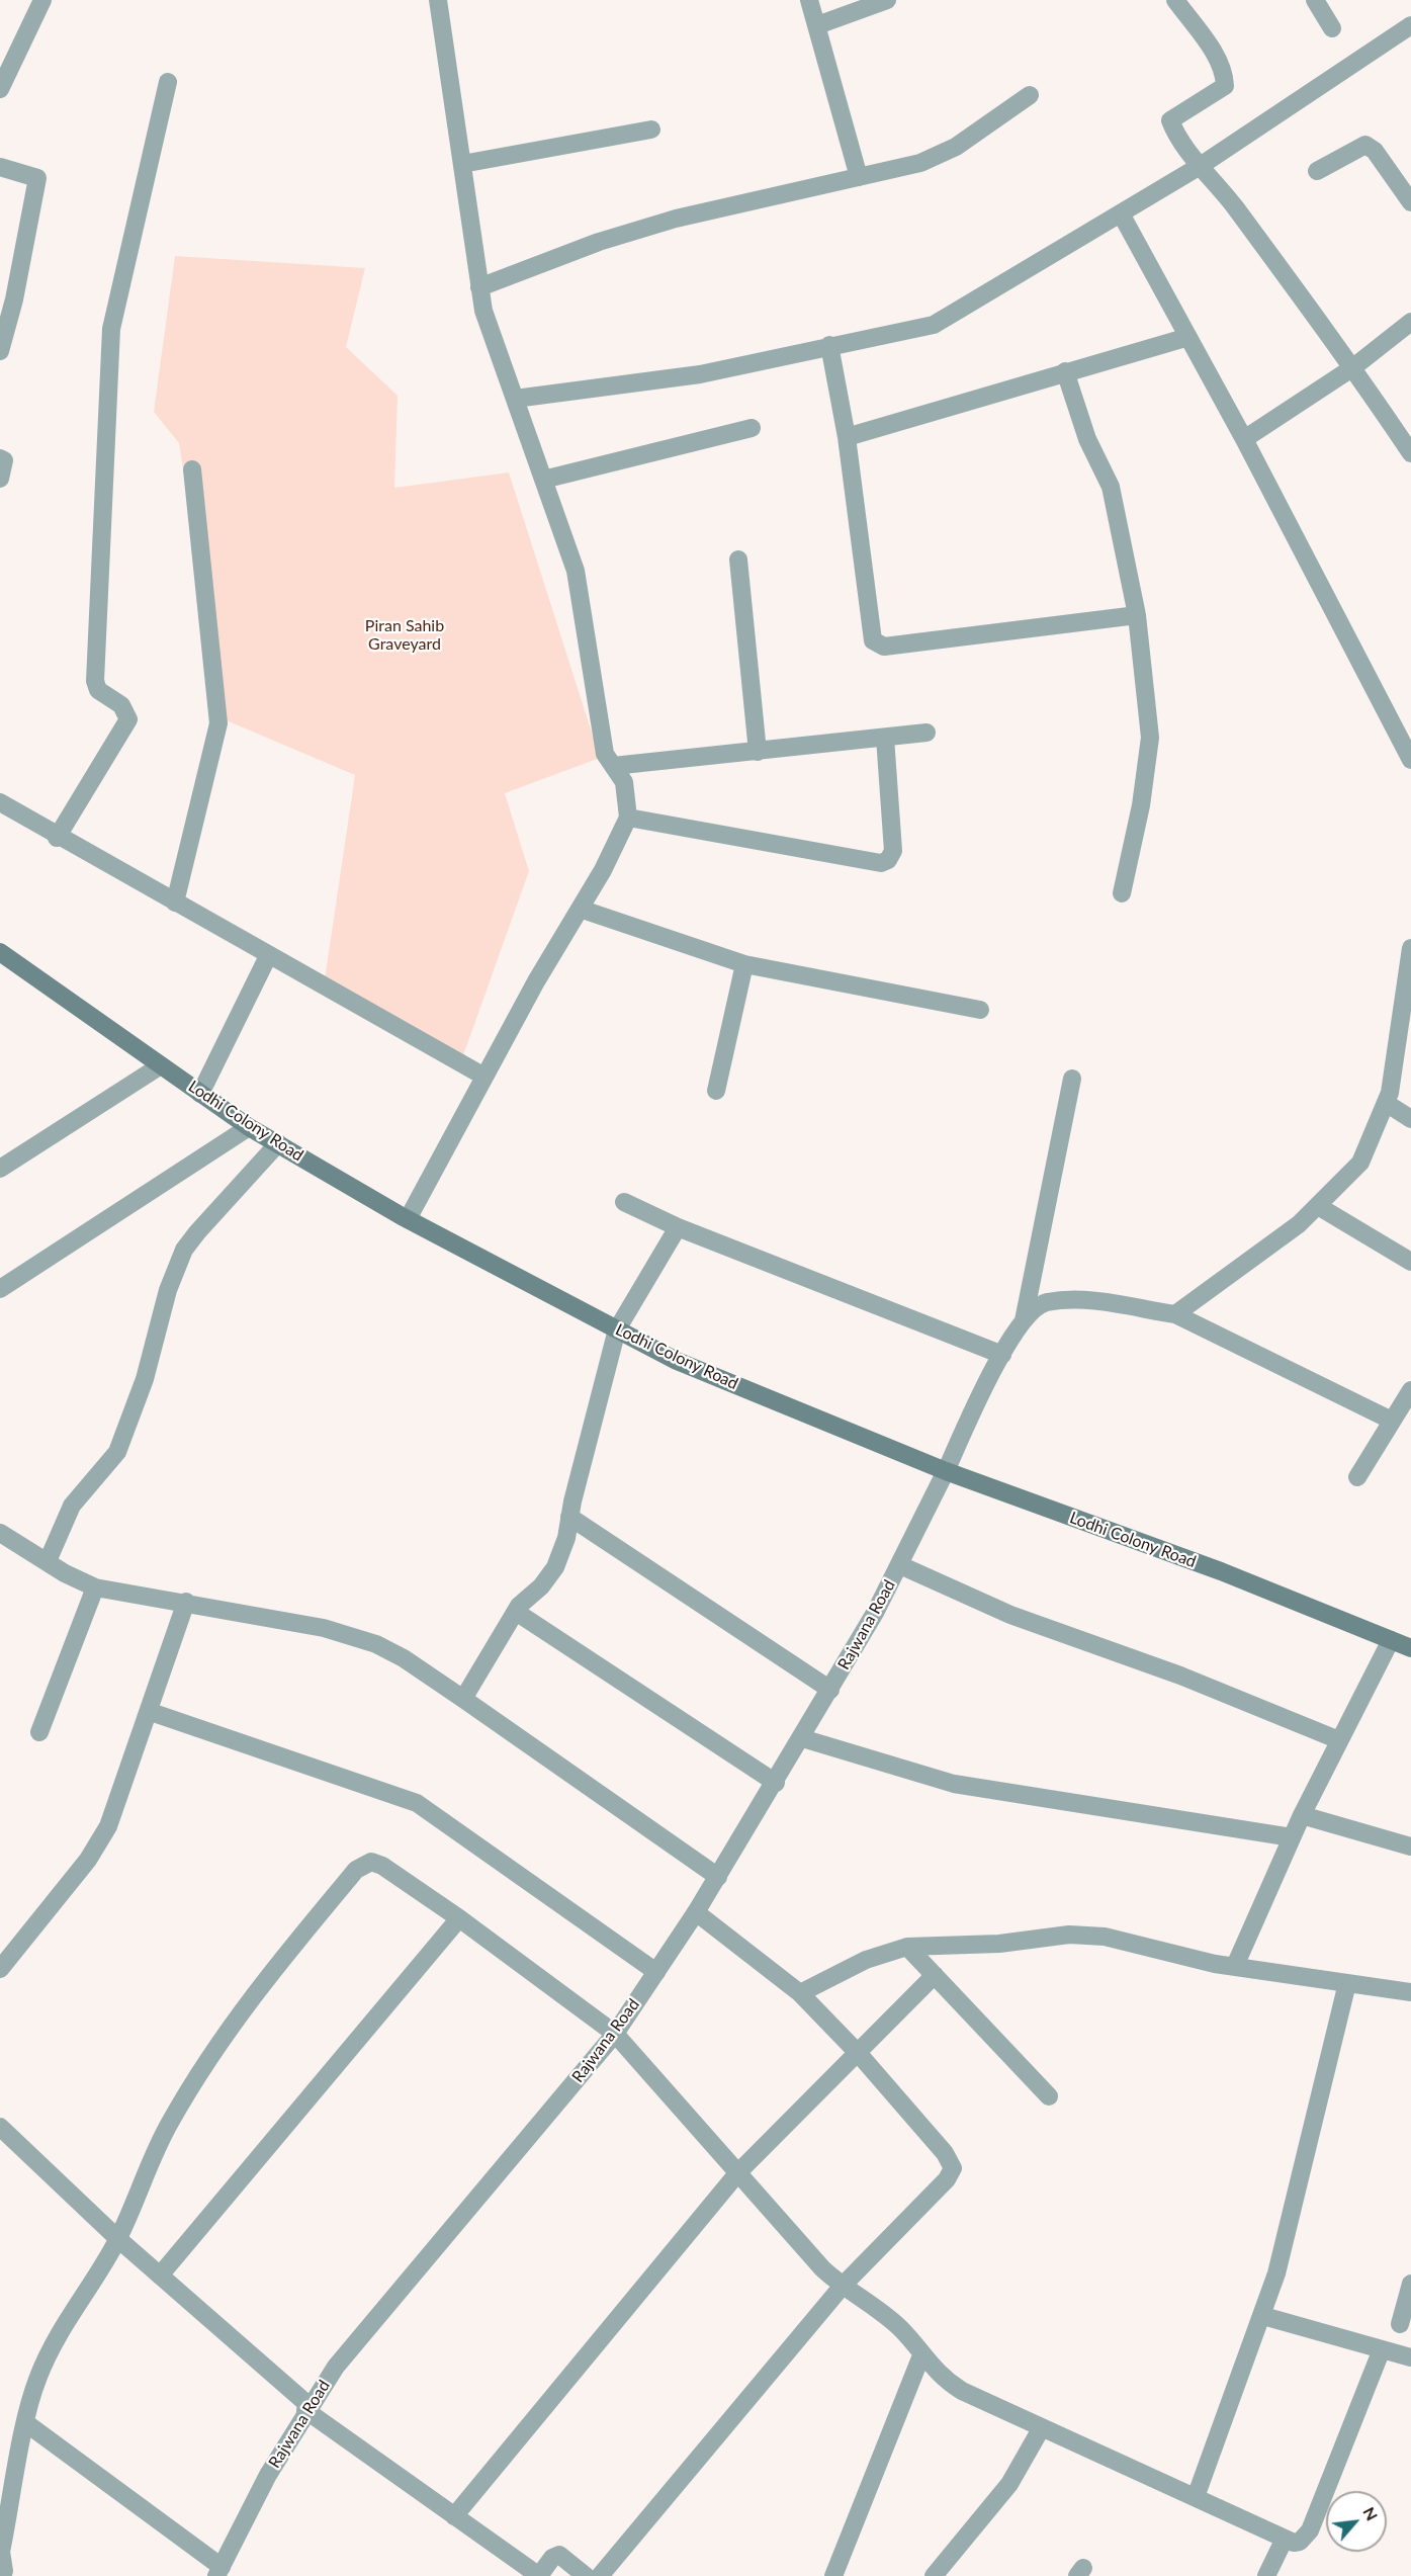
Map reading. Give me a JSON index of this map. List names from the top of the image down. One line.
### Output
{"streets":{"main road":["Lodhi Colony Road"],"street":["Rajwana Road"]},"crossings":[["Lodhi Colony Road","Rajwana Road"]],"parks":["Piran Sahib Graveyard"],"north":"top right"}
